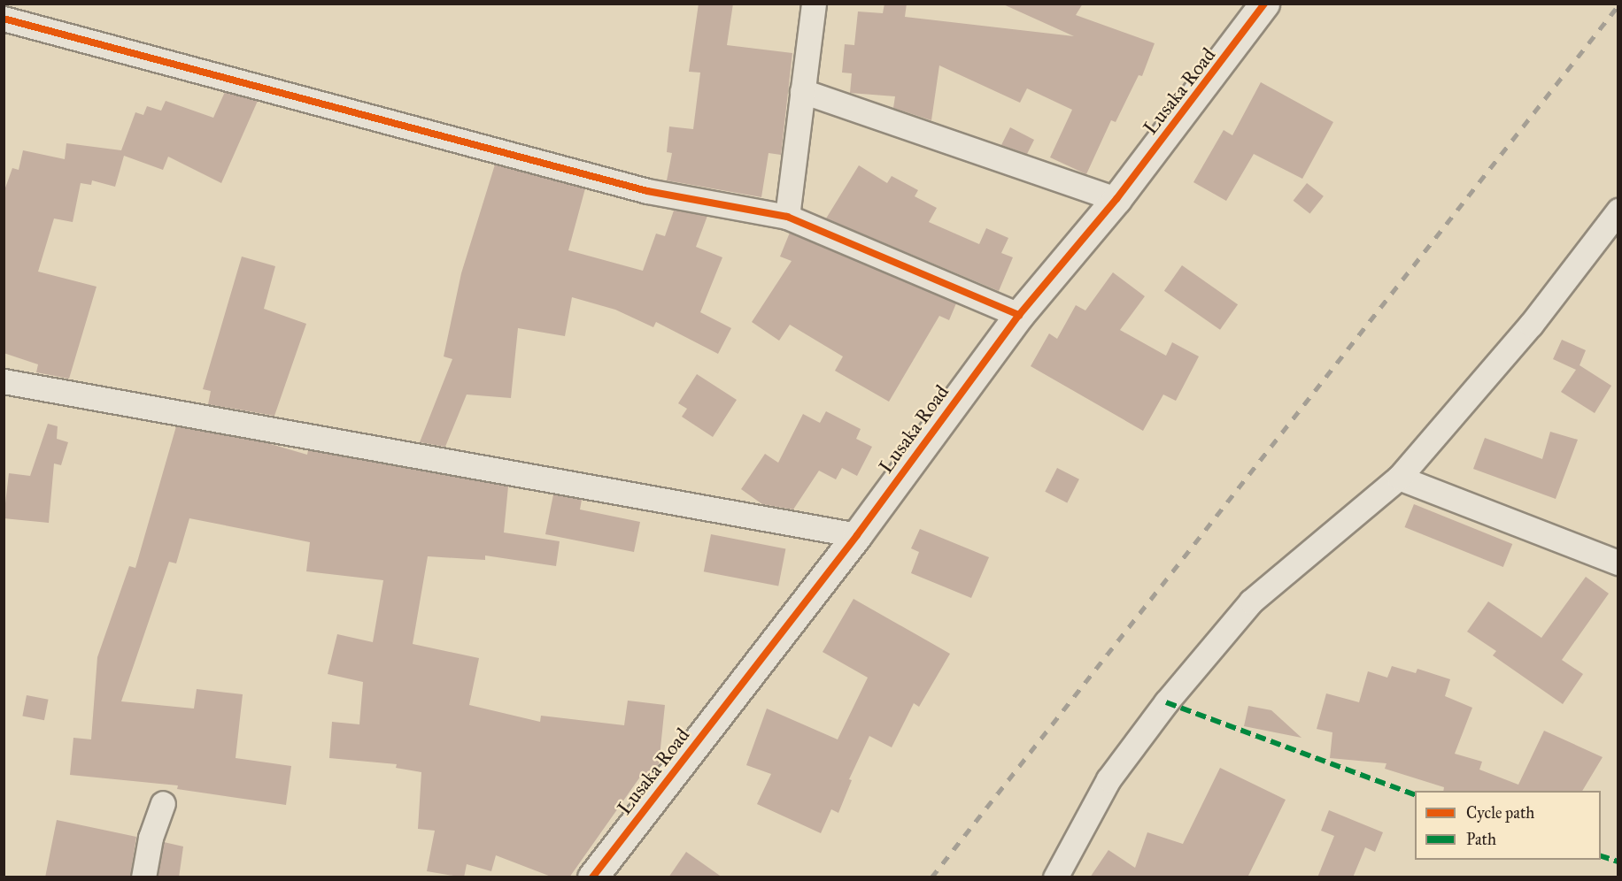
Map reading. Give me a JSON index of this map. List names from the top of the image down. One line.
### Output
{"streets":{"street":["Lusaka Road"]},"legend":["Cycle path","Path"]}
